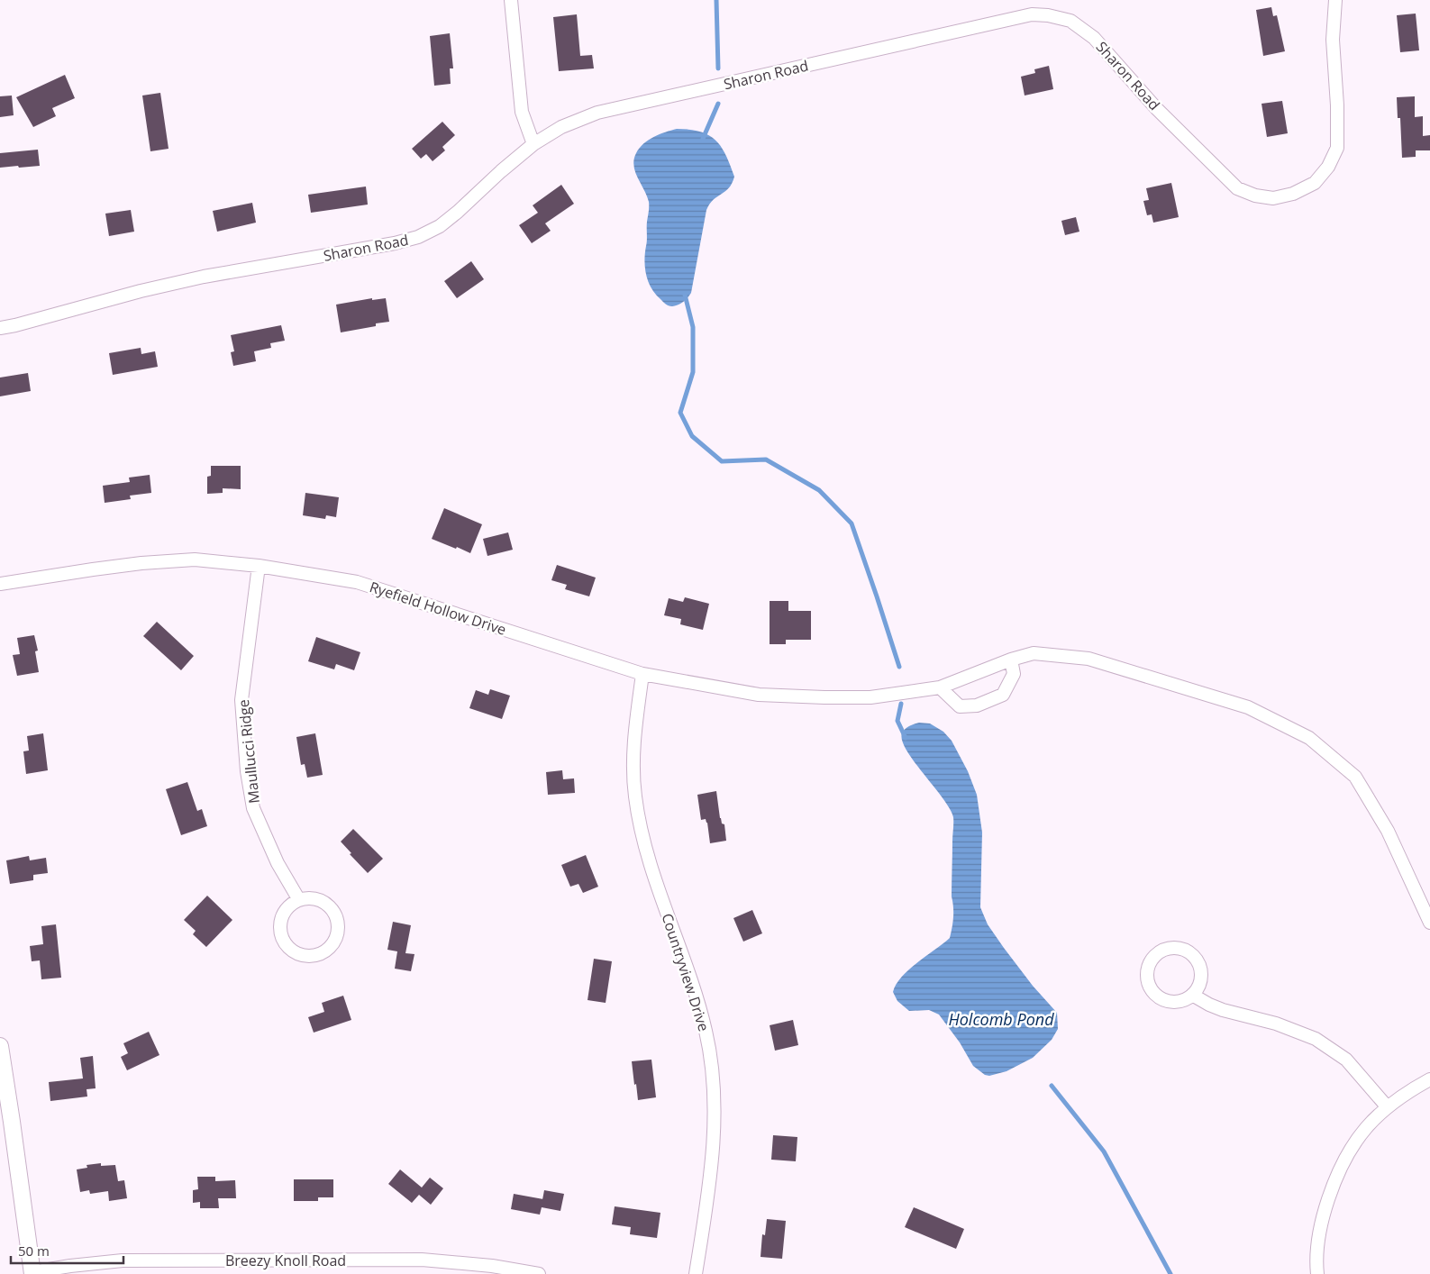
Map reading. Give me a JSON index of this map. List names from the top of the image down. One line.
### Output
{"streets":{"street":["Sharon Road","Ryefield Hollow Drive","Maullucci Ridge","Countryview Drive","Breezy Knoll Road"]},"crossings":[["Ryefield Hollow Drive","Maullucci Ridge"],["Ryefield Hollow Drive","Countryview Drive"]],"water":["Holcomb Pond"],"scale_bar":"50 m"}
